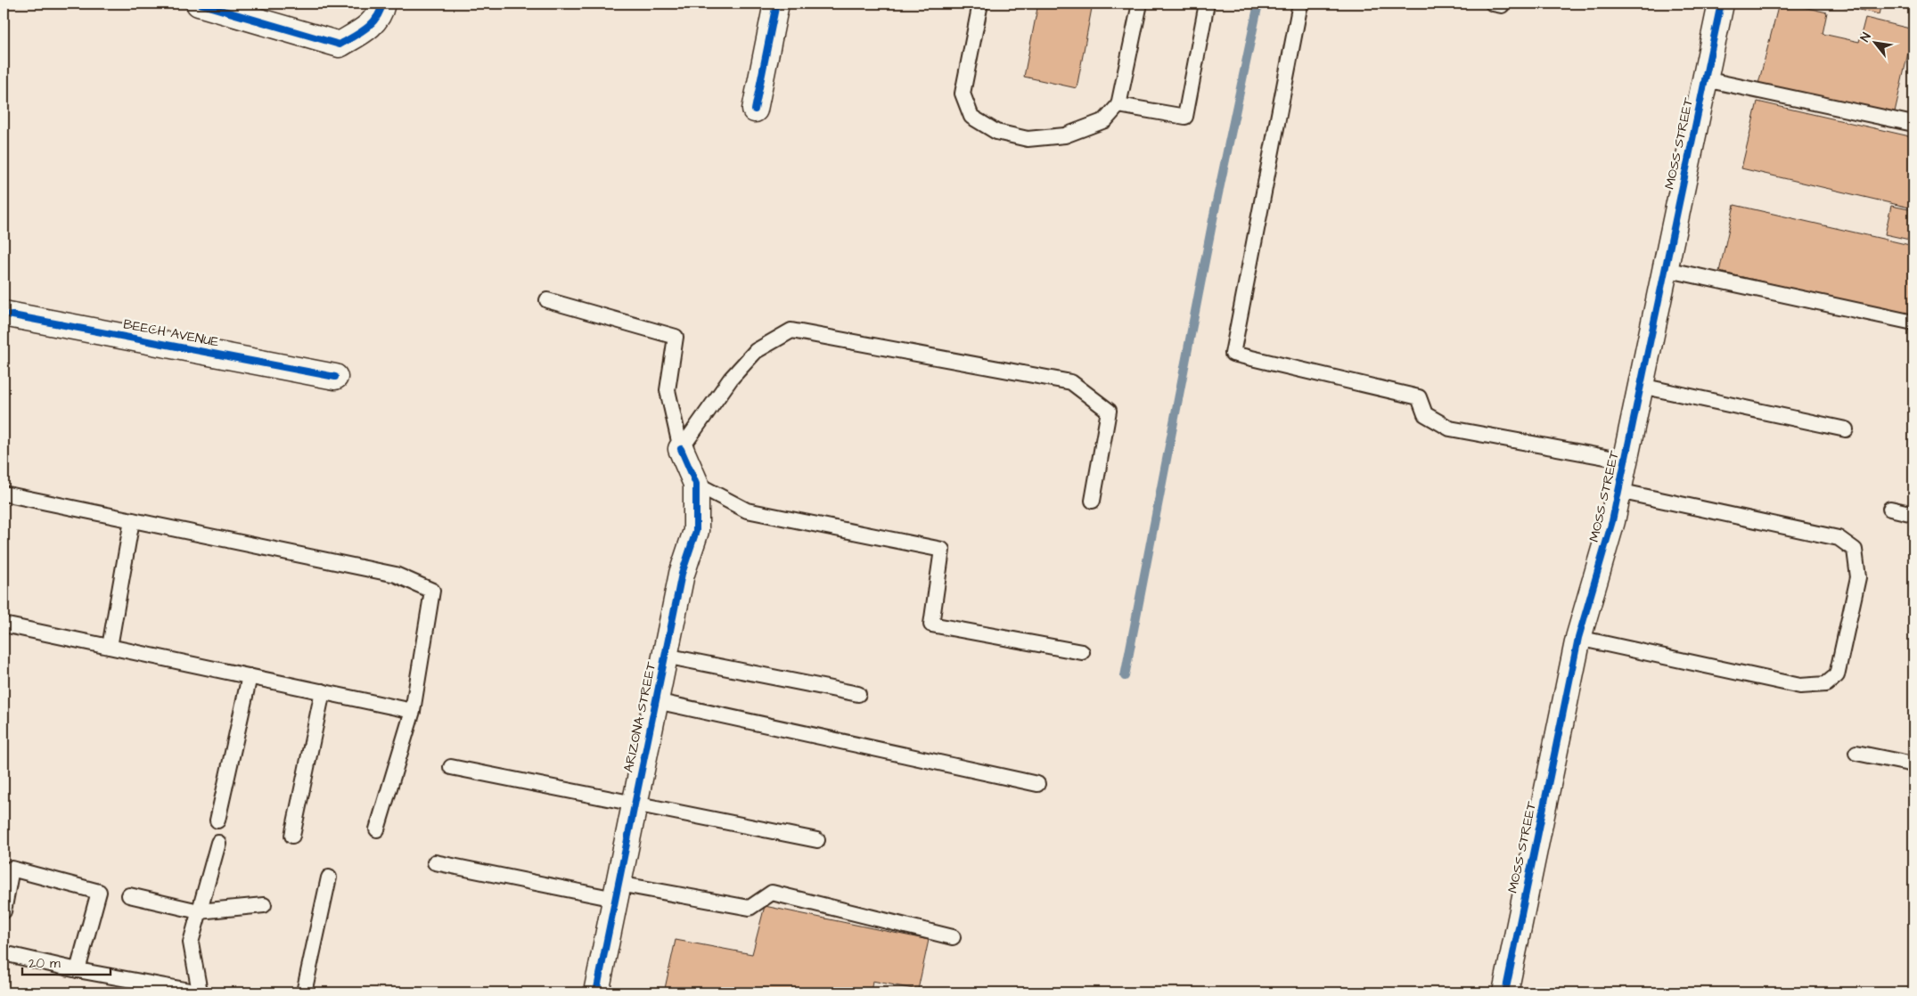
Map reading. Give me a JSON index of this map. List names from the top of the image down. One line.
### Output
{"streets":{"street":["MOSS STREET","BEECH AVENUE","ARIZONA STREET"]},"scale_bar":"20 m","north":"top left"}
